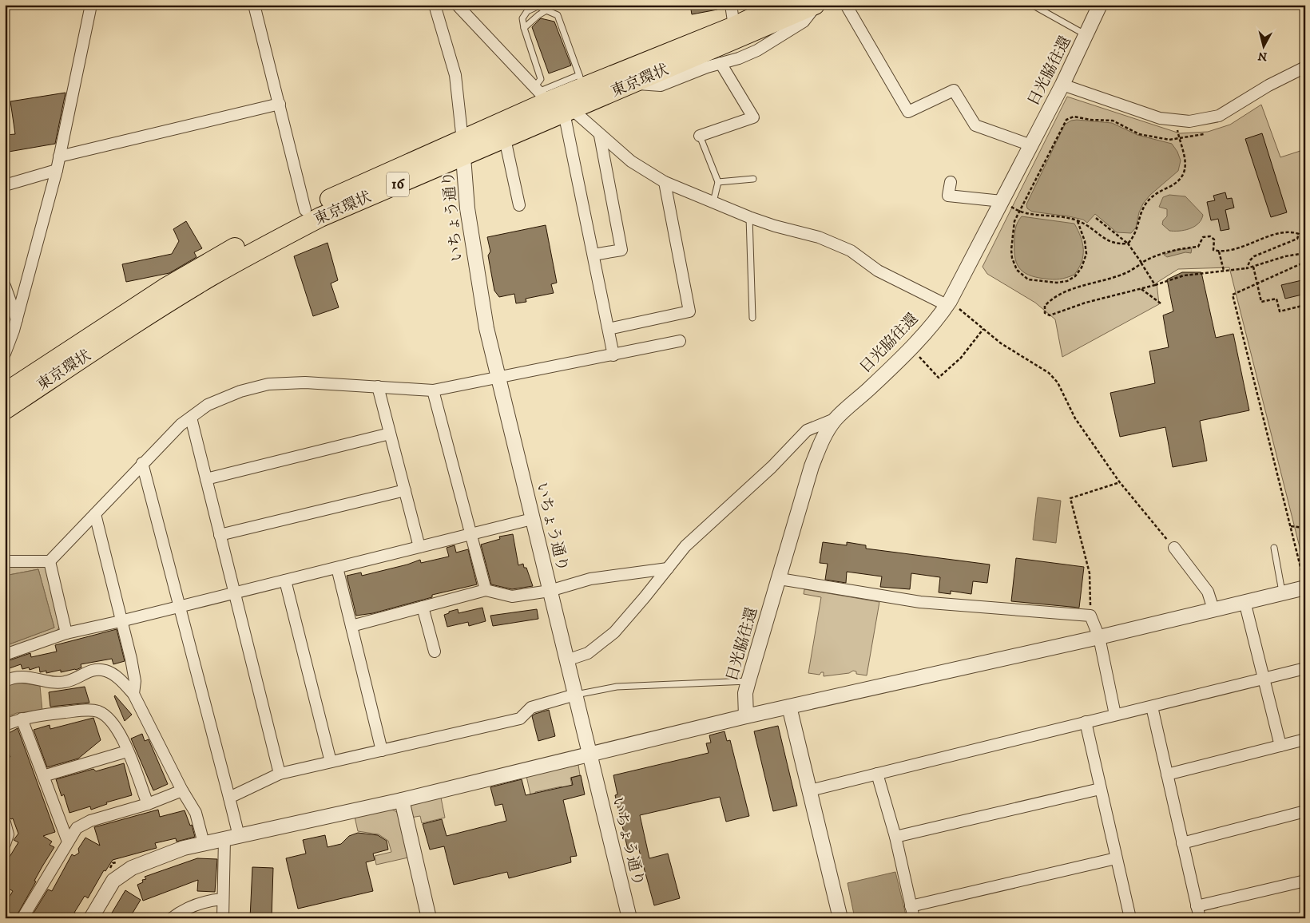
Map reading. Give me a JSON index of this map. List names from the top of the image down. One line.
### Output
{"streets":{"highway":["東京環状","16"],"street":["日光脇往還","いちょう通り"]},"crossings":[["東京環状","いちょう通り"]],"north":"bottom"}
